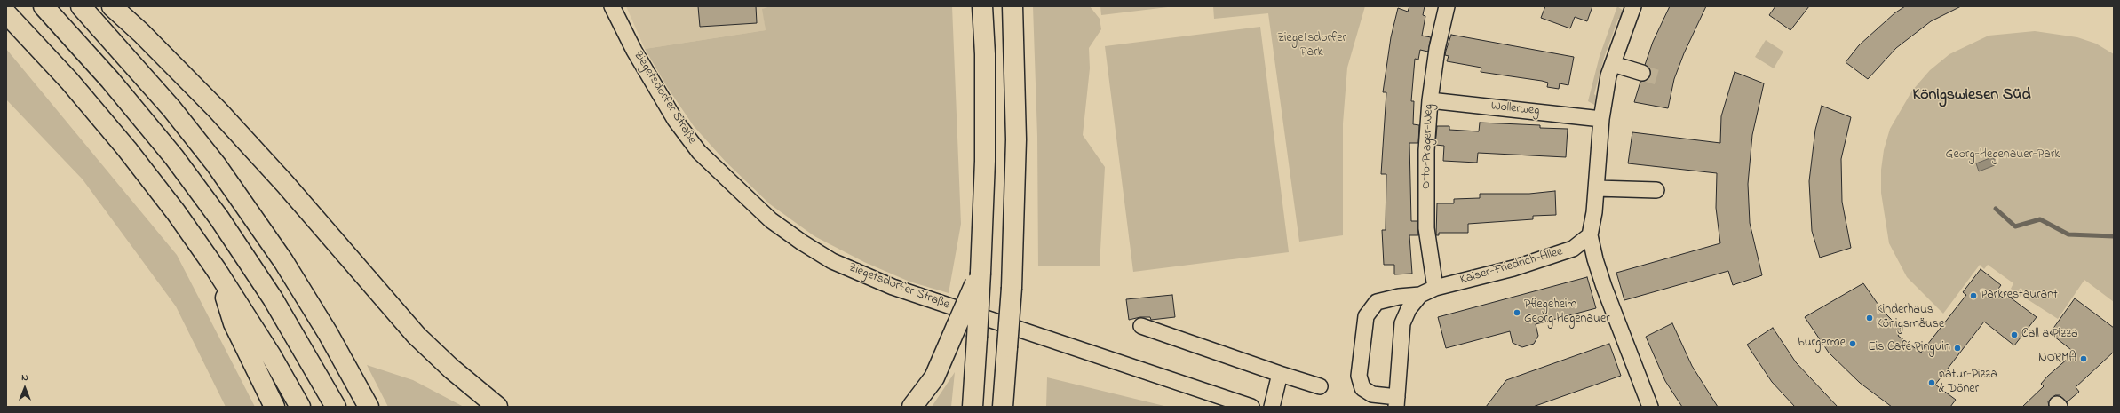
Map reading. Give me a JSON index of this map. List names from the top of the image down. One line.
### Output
{"streets":{"street":["Ziegetsdorfer Straße","Wollerweg","Otto-Prager-Weg","Kaiser-Friedrich-Allee"]},"crossings":[["Wollerweg","Otto-Prager-Weg"],["Otto-Prager-Weg","Kaiser-Friedrich-Allee"]],"districts":["Königswiesen Süd"],"parks":["Ziegetsdorfer Park","Georg-Hegenauer-Park"],"places":["Parkrestaurant","Pflegeheim Georg Hegenauer","Kinderhaus Königsmäuse","Call a Pizza","burgerme","Eis Café Pinguin","NORMA","natur-Pizza & Döner"],"north":"top"}
